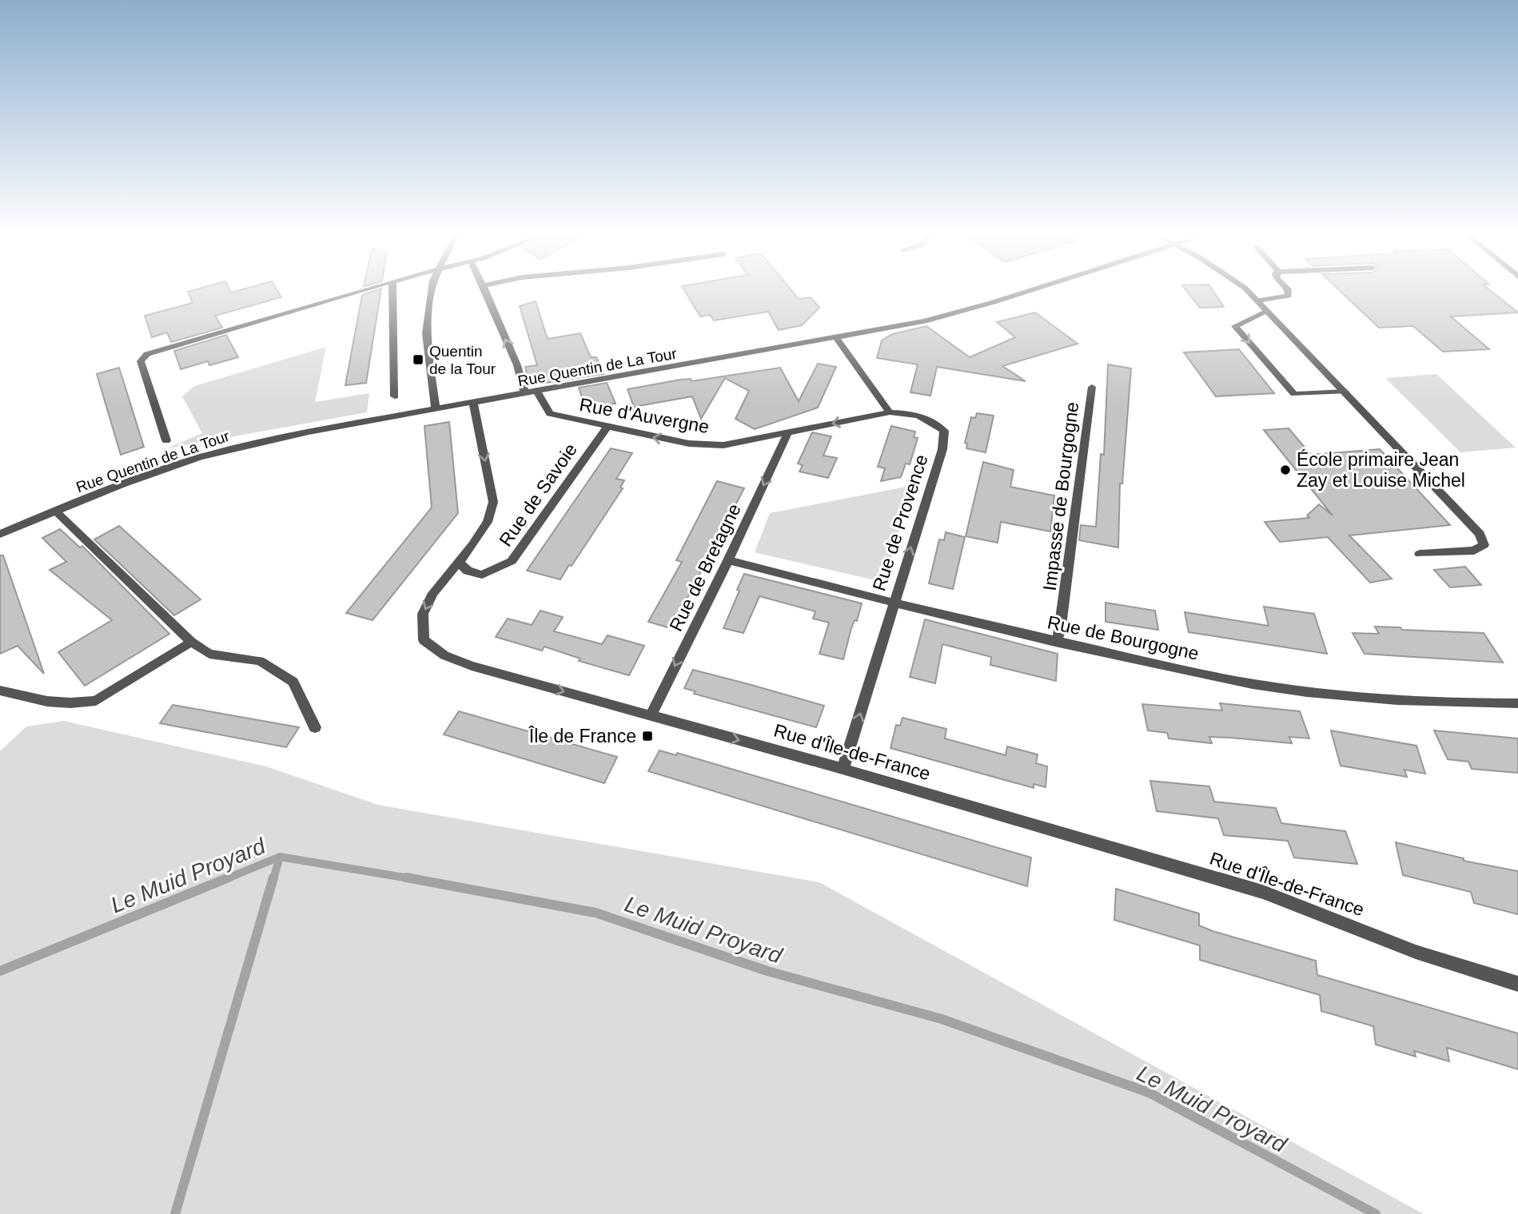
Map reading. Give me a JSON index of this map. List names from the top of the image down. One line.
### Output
{"streets":{"street":["Rue Quentin de La Tour","Rue d'Auvergne","Rue de Savoie","Impasse de Bourgogne","Rue de Provence","Rue de Bretagne","Rue de Bourgogne","Rue d'Île-de-France"]},"crossings":[["Rue Quentin de La Tour","Rue d'Auvergne"],["Rue Quentin de La Tour","Rue d'Île-de-France"],["Rue d'Auvergne","Rue de Savoie"],["Rue d'Auvergne","Rue de Provence"],["Rue d'Auvergne","Rue de Bretagne"],["Rue de Savoie","Rue d'Île-de-France"],["Impasse de Bourgogne","Rue de Bourgogne"],["Rue de Provence","Rue de Bourgogne"],["Rue de Provence","Rue d'Île-de-France"],["Rue de Bretagne","Rue de Bourgogne"],["Rue de Bretagne","Rue d'Île-de-France"]],"one_way":["Rue d'Auvergne","Rue de Provence","Rue de Bretagne"],"water":["Le Muid Proyard"],"places":{"transit":["Quentin de la Tour","Île de France"],"other":["École primaire Jean Zay et Louise Michel"]}}
